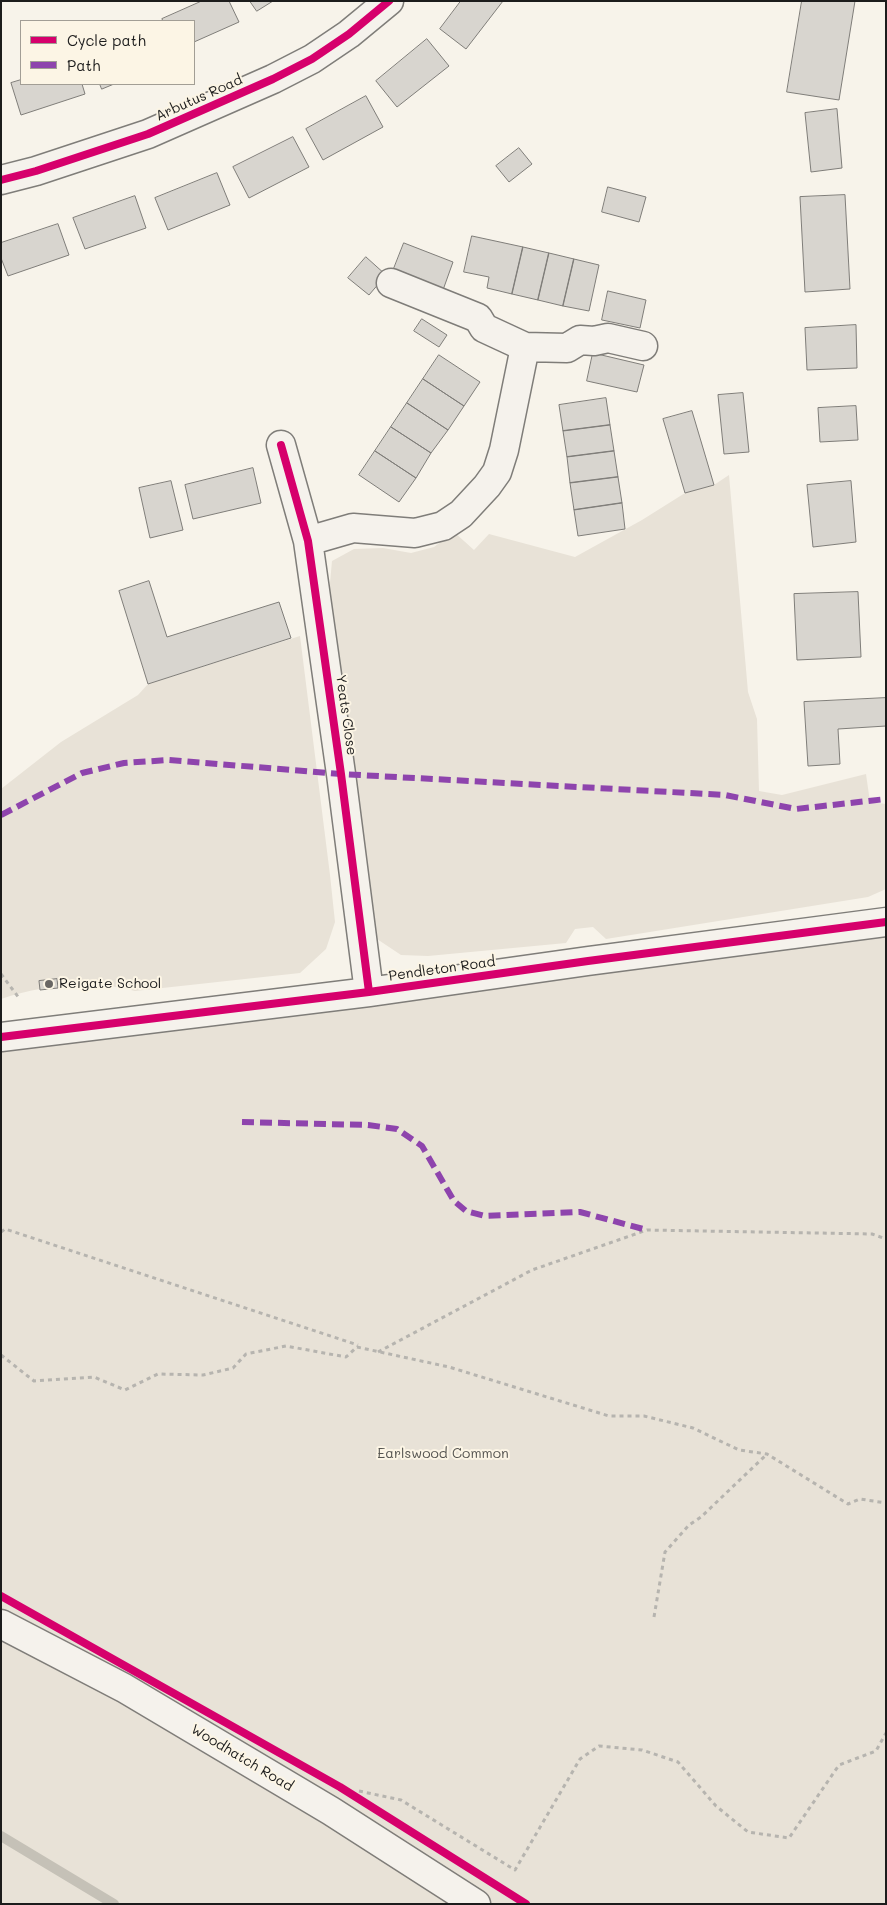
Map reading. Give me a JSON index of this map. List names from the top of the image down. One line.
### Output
{"streets":{"street":["Arbutus Road","Yeats Close","Pendleton Road","Woodhatch Road"]},"crossings":[["Yeats Close","Pendleton Road"]],"parks":["Earlswood Common"],"places":["Reigate School"],"legend":["Cycle path","Path"]}
